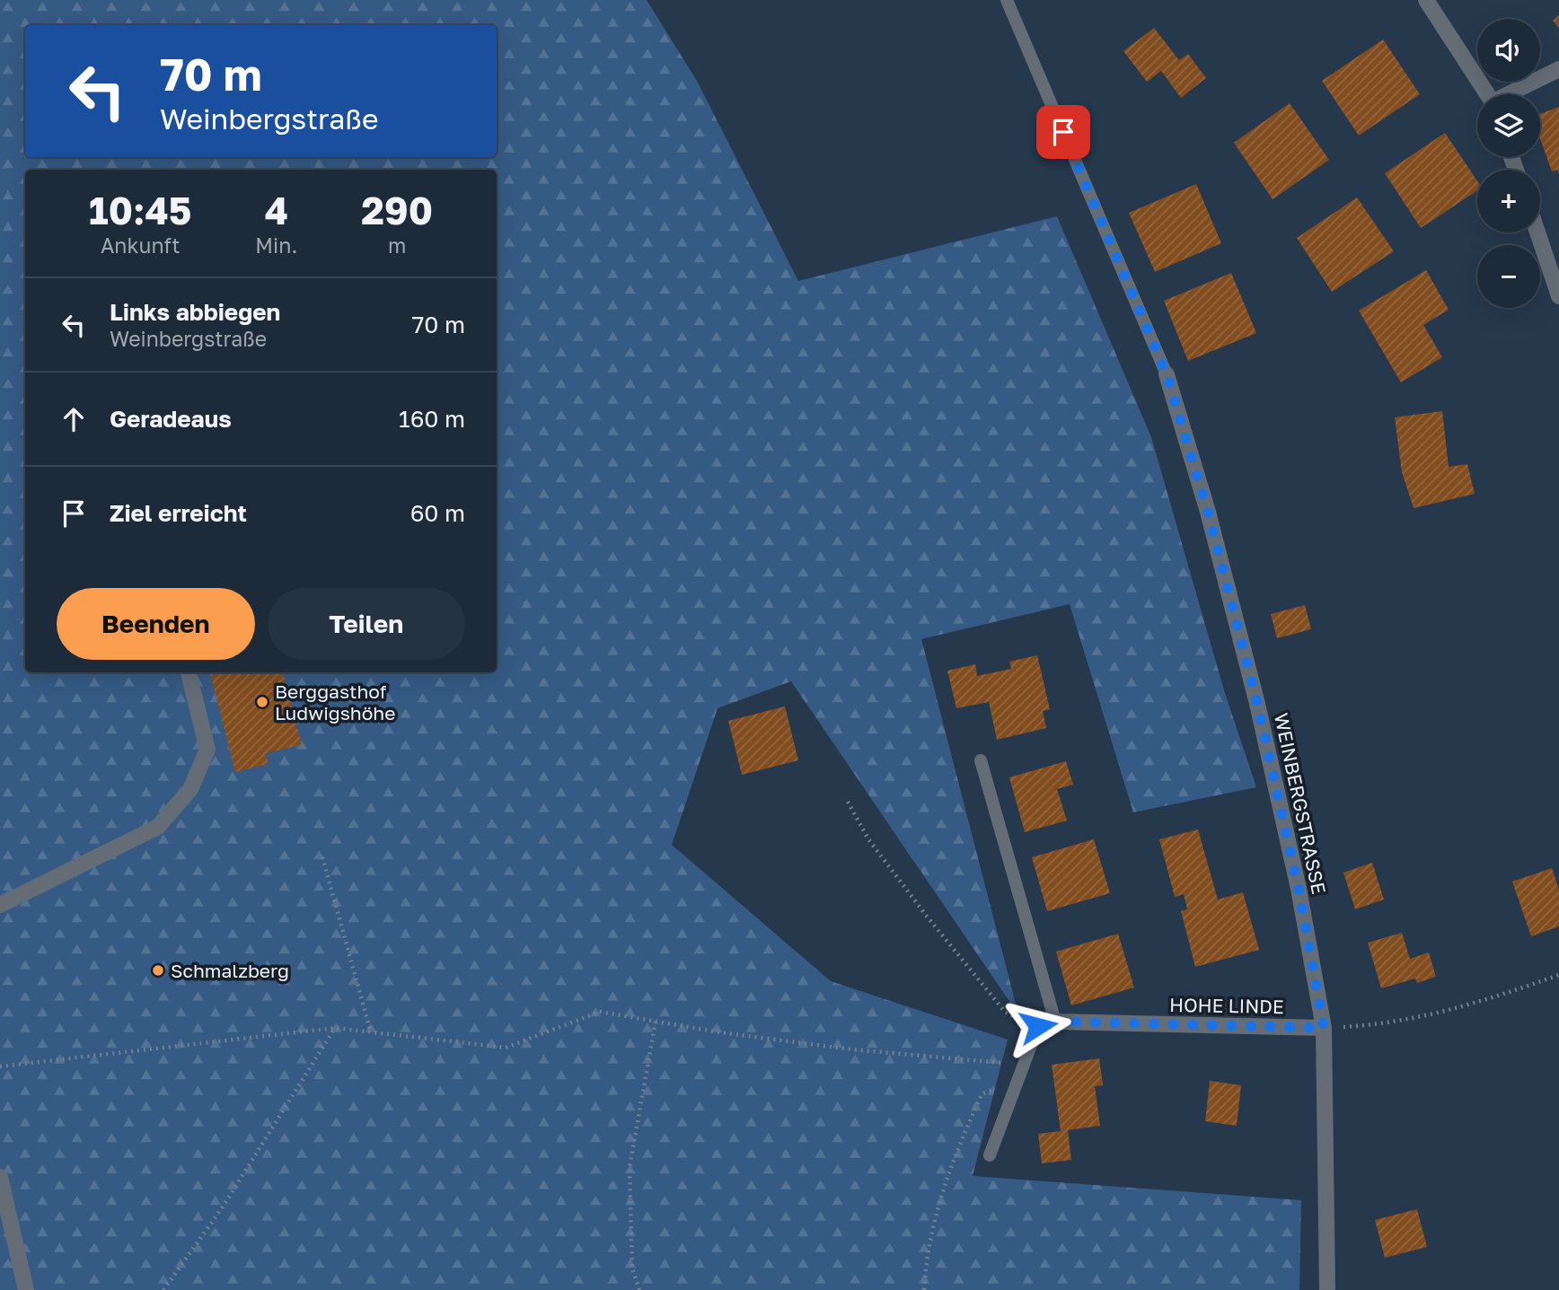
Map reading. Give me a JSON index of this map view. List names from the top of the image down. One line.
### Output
{"streets":{"street":["WEINBERGSTRASSE","HOHE LINDE"]},"crossings":[["WEINBERGSTRASSE","HOHE LINDE"]],"places":["Berggasthof Ludwigshöhe","Schmalzberg"],"page":{"map_buttons":["+","−"],"turn":["70 m","Weinbergstraße"],"eta":["10:45","Ankunft","4","Min.","290","m"],"list":[{"name":"Links abbiegen","note":"Weinbergstraße","value":"70 m"},{"name":"Geradeaus","value":"160 m"},{"name":"Ziel erreicht","value":"60 m"}],"buttons":["Beenden","Teilen"]}}
